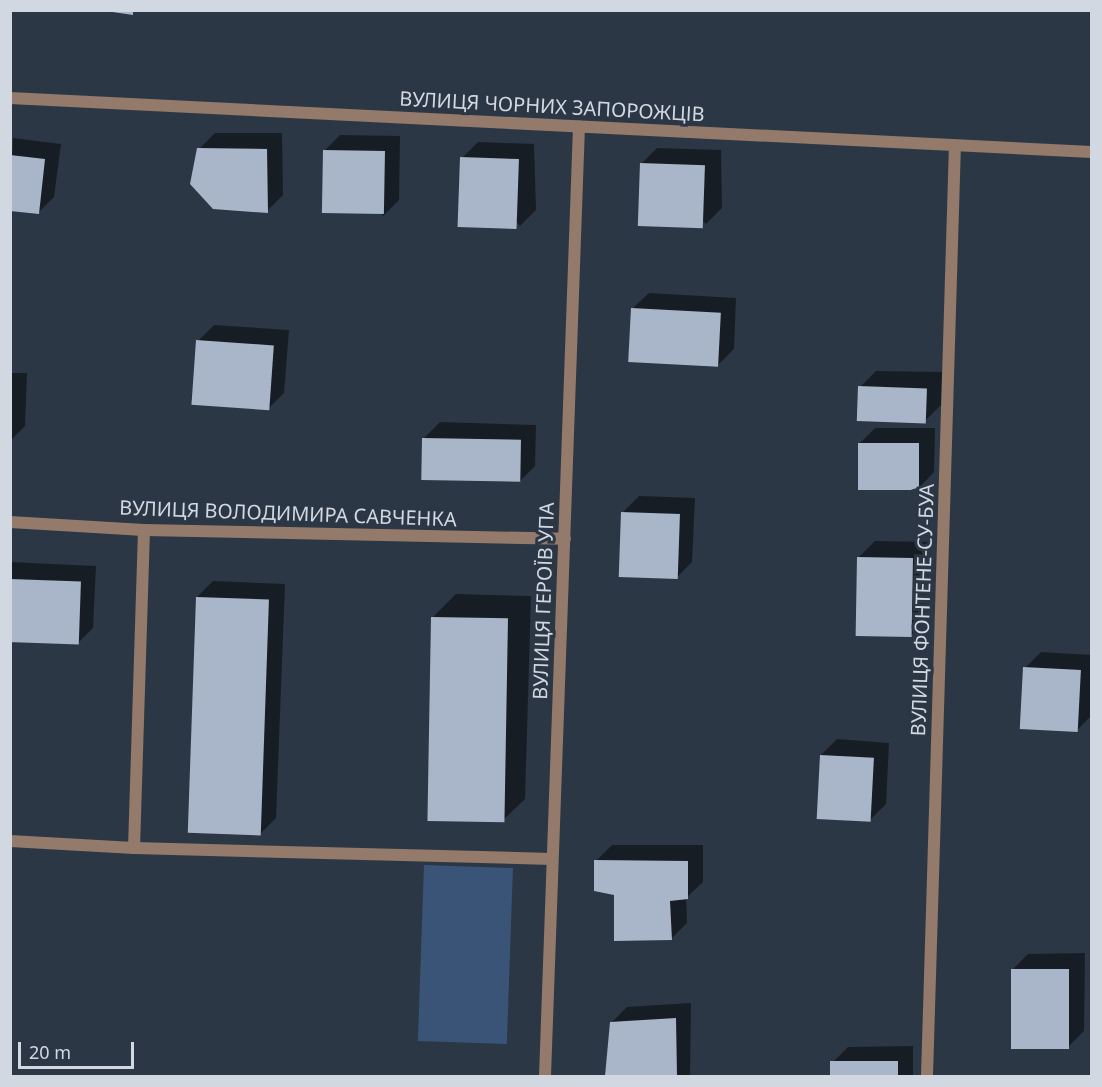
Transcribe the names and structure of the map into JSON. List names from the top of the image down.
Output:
{
  "streets": {
    "street": [
      "ВУЛИЦЯ ЧОРНИХ ЗАПОРОЖЦІВ",
      "ВУЛИЦЯ ВОЛОДИМИРА САВЧЕНКА",
      "ВУЛИЦЯ ГЕРОЇВ УПА",
      "ВУЛИЦЯ ФОНТЕНЕ-СУ-БУА"
    ]
  },
  "crossings": [
    ["ВУЛИЦЯ ЧОРНИХ ЗАПОРОЖЦІВ", "ВУЛИЦЯ ГЕРОЇВ УПА"],
    ["ВУЛИЦЯ ЧОРНИХ ЗАПОРОЖЦІВ", "ВУЛИЦЯ ФОНТЕНЕ-СУ-БУА"],
    ["ВУЛИЦЯ ВОЛОДИМИРА САВЧЕНКА", "ВУЛИЦЯ ГЕРОЇВ УПА"]
  ],
  "scale_bar": "20 m"
}
